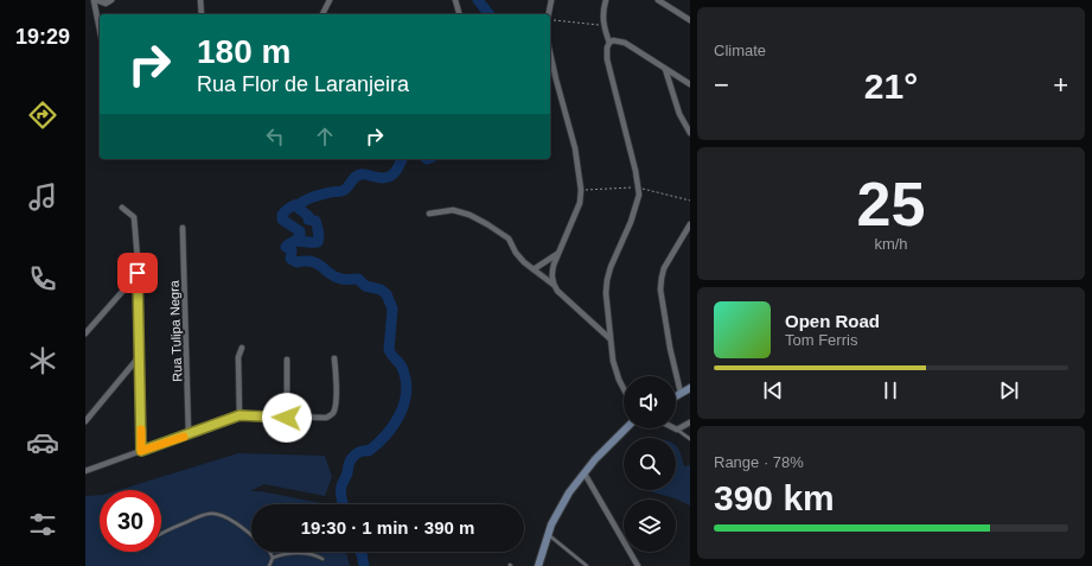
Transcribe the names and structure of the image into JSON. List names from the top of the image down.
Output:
{
  "streets": {
    "street": ["Rua Tulipa Negra"]
  },
  "page": {
    "tabs": "19:29",
    "tile": [
      "Climate",
      ["25", "km/h"],
      ["Range · 78%", "390 km"]
    ],
    "turn": ["180 m", "Rua Flor de Laranjeira"],
    "heat": ["−", "21°", "+"],
    "song": ["Open Road", "Tom Ferris"],
    "limit": "30",
    "trip": "19:30 · 1 min · 390 m"
  }
}
